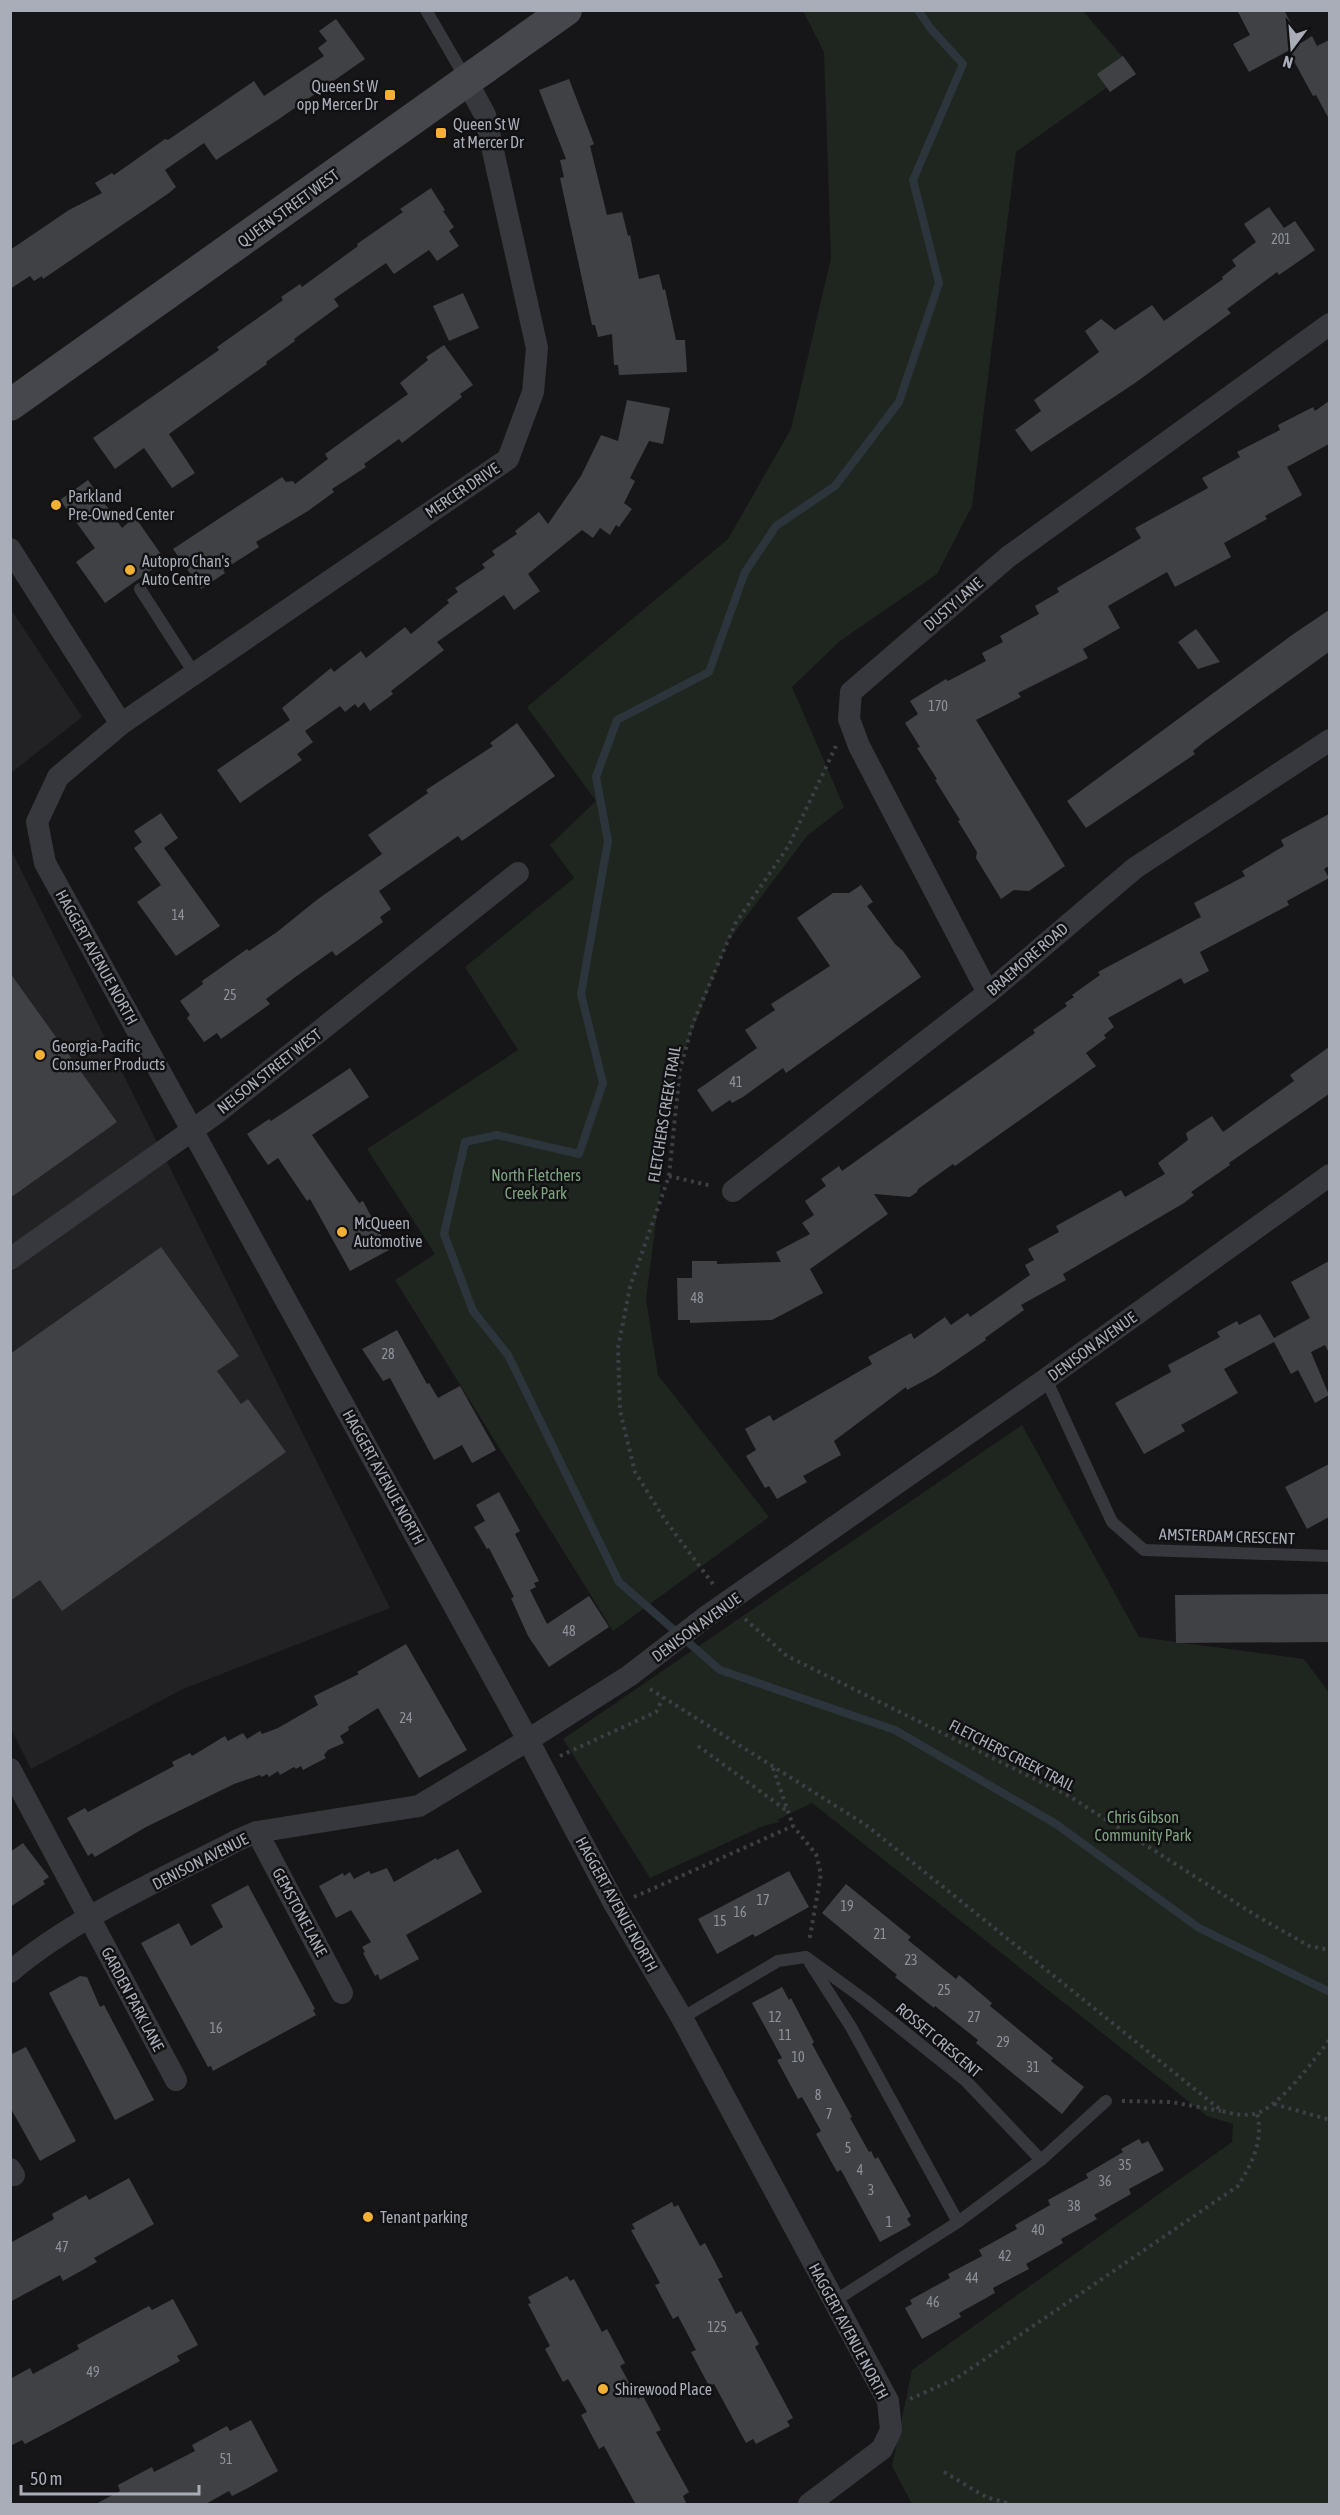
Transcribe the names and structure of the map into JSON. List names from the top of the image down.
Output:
{
  "streets": {
    "main road": ["QUEEN STREET WEST"],
    "street": [
      "MERCER DRIVE",
      "DUSTY LANE",
      "HAGGERT AVENUE NORTH",
      "BRAEMORE ROAD",
      "NELSON STREET WEST",
      "DENISON AVENUE",
      "GEMSTONE LANE",
      "GARDEN PARK LANE"
    ],
    "lane": ["AMSTERDAM CRESCENT", "ROSSET CRESCENT"],
    "path": ["FLETCHERS CREEK TRAIL"]
  },
  "crossings": [
    ["QUEEN STREET WEST", "MERCER DRIVE"],
    ["MERCER DRIVE", "HAGGERT AVENUE NORTH"],
    ["DUSTY LANE", "BRAEMORE ROAD"],
    ["DUSTY LANE", "FLETCHERS CREEK TRAIL"],
    ["HAGGERT AVENUE NORTH", "NELSON STREET WEST"],
    ["HAGGERT AVENUE NORTH", "DENISON AVENUE"],
    ["DENISON AVENUE", "AMSTERDAM CRESCENT"],
    ["DENISON AVENUE", "GEMSTONE LANE"],
    ["DENISON AVENUE", "GARDEN PARK LANE"]
  ],
  "parks": ["North Fletchers Creek Park", "Chris Gibson Community Park"],
  "places": {
    "transit": ["Queen St W opp Mercer Dr", "Queen St W at Mercer Dr"],
    "other": [
      "Parkland Pre-Owned Center",
      "Autopro Chan's Auto Centre",
      "Georgia-Pacific Consumer Products",
      "McQueen Automotive",
      "Tenant parking",
      "Shirewood Place"
    ]
  },
  "house_numbers": [
    "201",
    "170",
    "14",
    "25",
    "41",
    "48",
    "28",
    "48",
    "24",
    "17",
    "19",
    "16",
    "15",
    "21",
    "23",
    "25",
    "12",
    "27",
    "16",
    "11",
    "29",
    "10",
    "31",
    "8",
    "7",
    "5",
    "35",
    "4",
    "36",
    "3",
    "38",
    "1",
    "40",
    "47",
    "42",
    "44",
    "46",
    "125",
    "49",
    "51"
  ],
  "scale_bar": "50 m",
  "north": "bottom"
}
